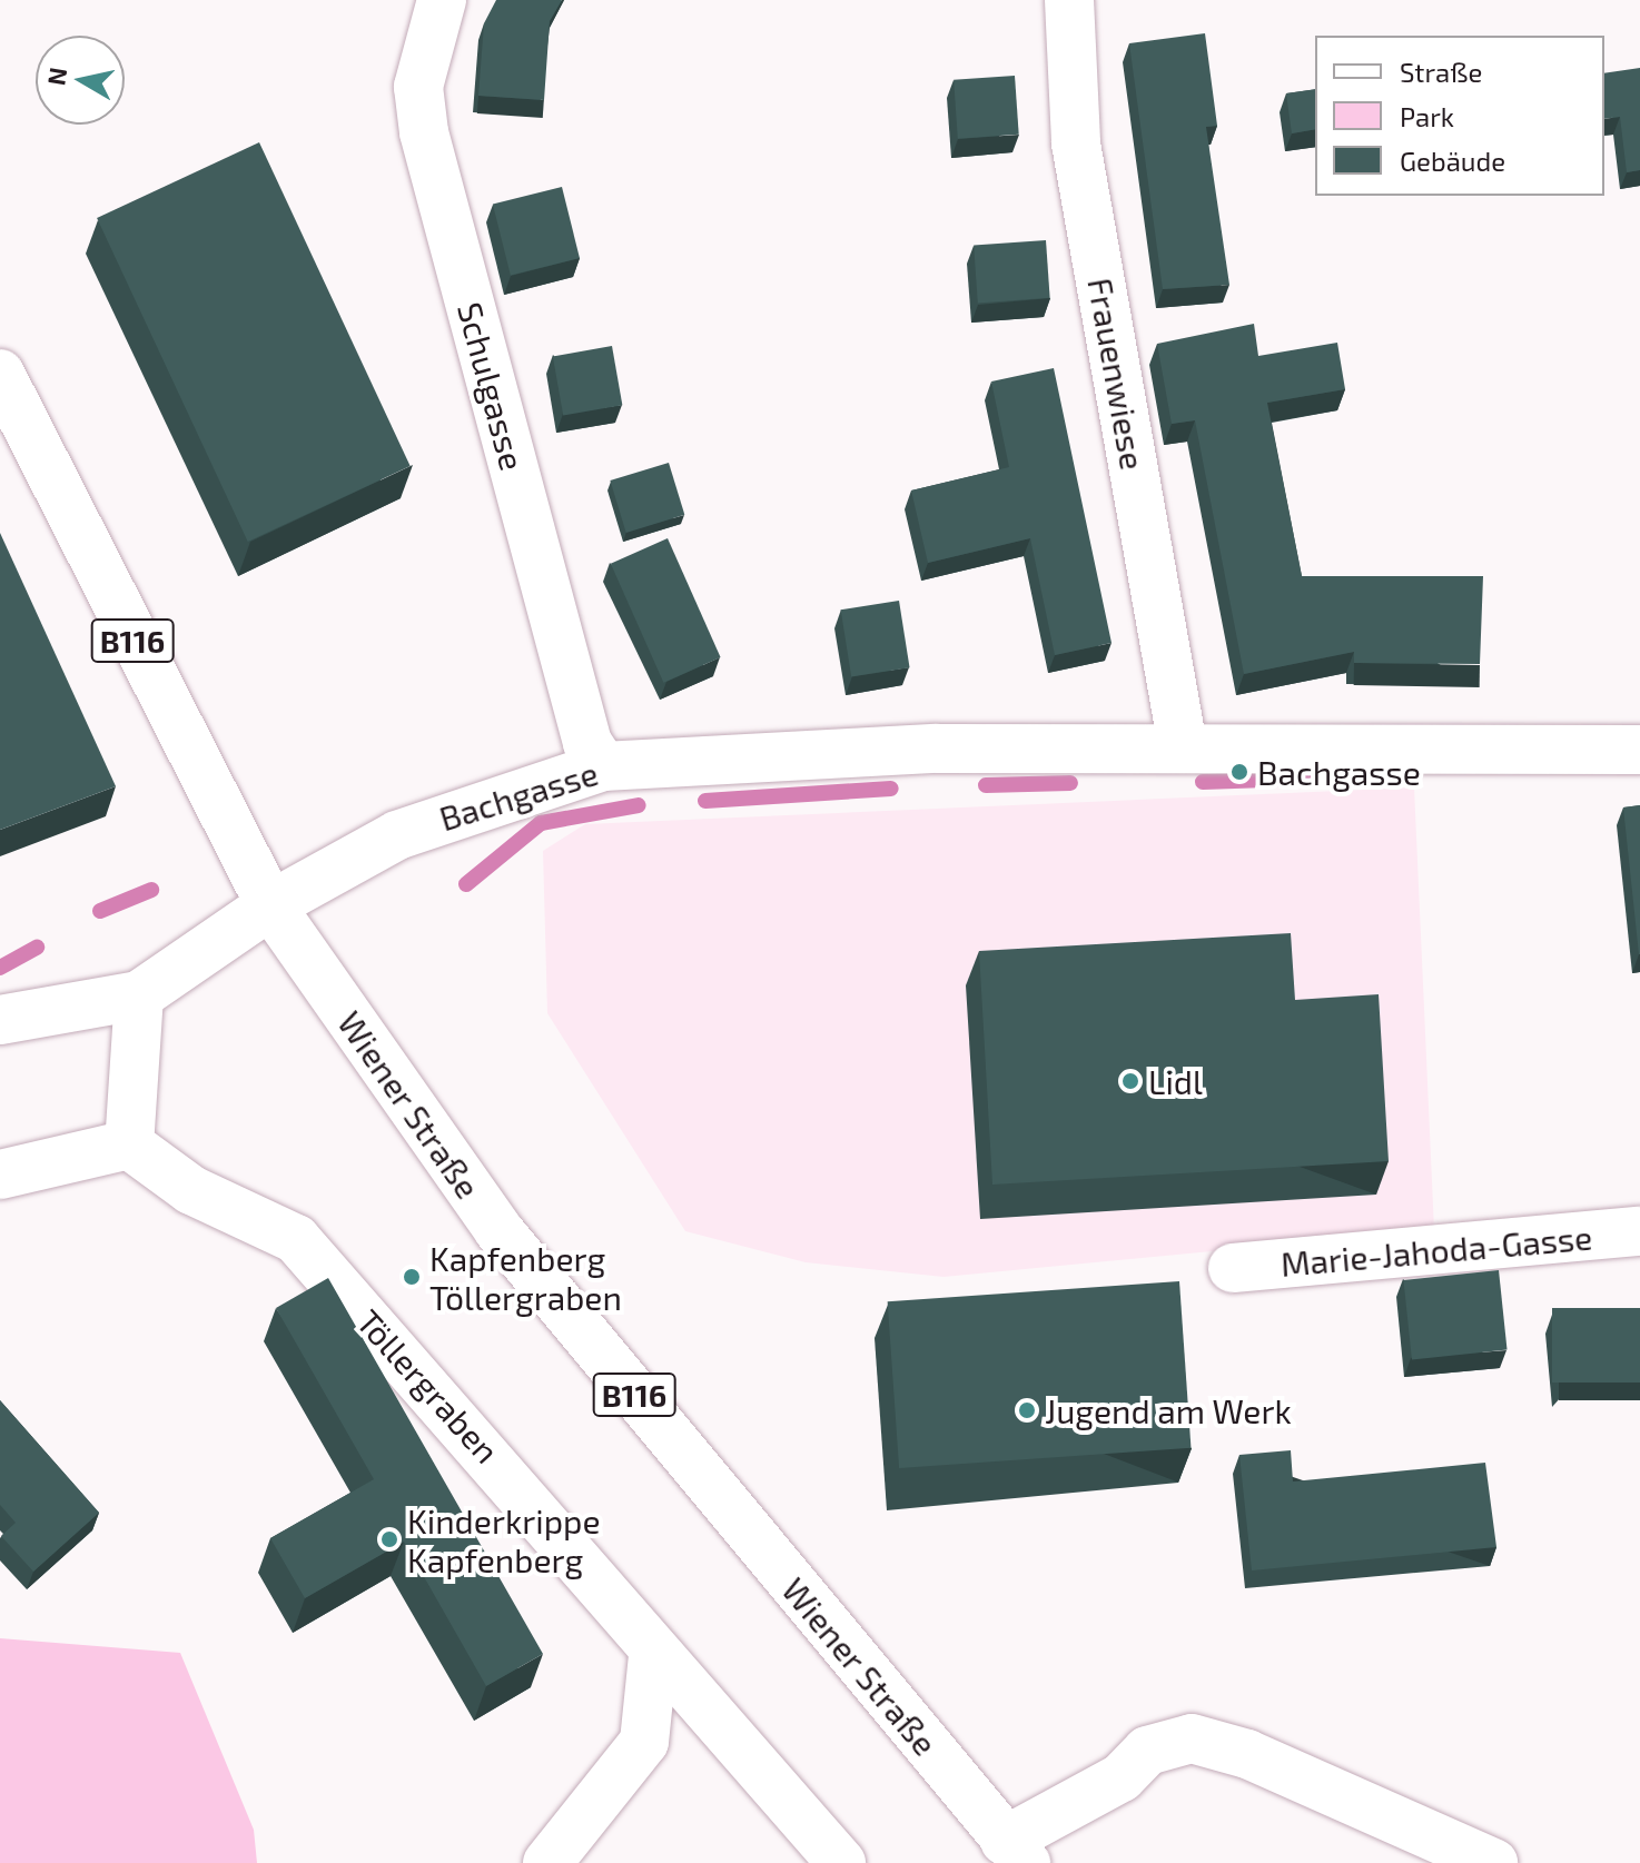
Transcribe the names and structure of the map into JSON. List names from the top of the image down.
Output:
{
  "streets": {
    "street": [
      "Frauenwiese",
      "Schulgasse",
      "B116",
      "Bachgasse",
      "Wiener Straße",
      "Marie-Jahoda-Gasse",
      "Töllergraben"
    ]
  },
  "crossings": [
    ["Frauenwiese", "Bachgasse"],
    ["Schulgasse", "Bachgasse"],
    ["Bachgasse", "Wiener Straße"]
  ],
  "places": [
    "Bachgasse",
    "Lidl",
    "Kapfenberg Töllergraben",
    "Jugend am Werk",
    "Kinderkrippe Kapfenberg"
  ],
  "legend": ["Straße", "Park", "Gebäude"],
  "north": "left"
}
